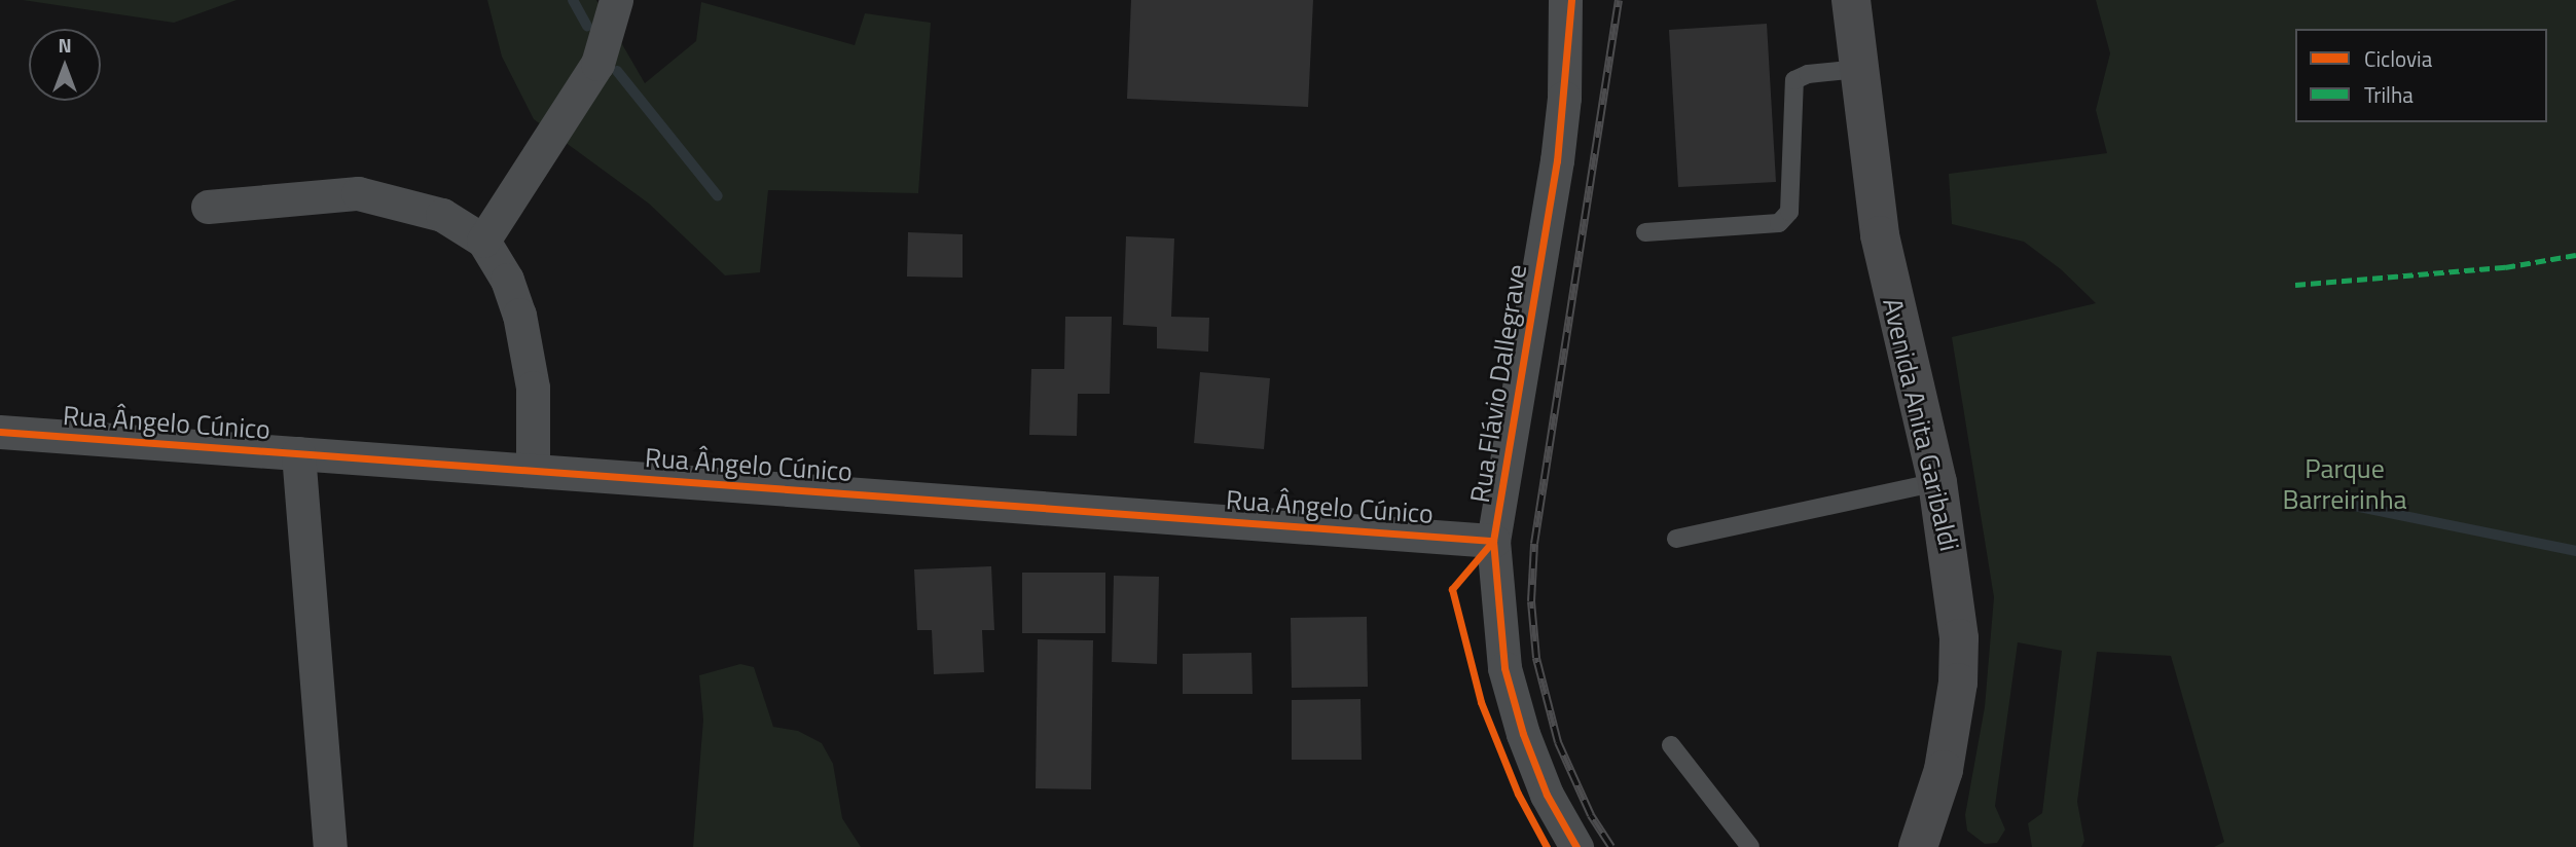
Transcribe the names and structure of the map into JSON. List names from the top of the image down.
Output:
{
  "streets": {
    "main road": ["Avenida Anita Garibaldi"],
    "street": ["Rua Flávio Dallegrave", "Rua Ângelo Cúnico"]
  },
  "crossings": [
    ["Rua Flávio Dallegrave", "Rua Ângelo Cúnico"]
  ],
  "parks": ["Parque Barreirinha"],
  "legend": ["Ciclovia", "Trilha"],
  "north": "top"
}
